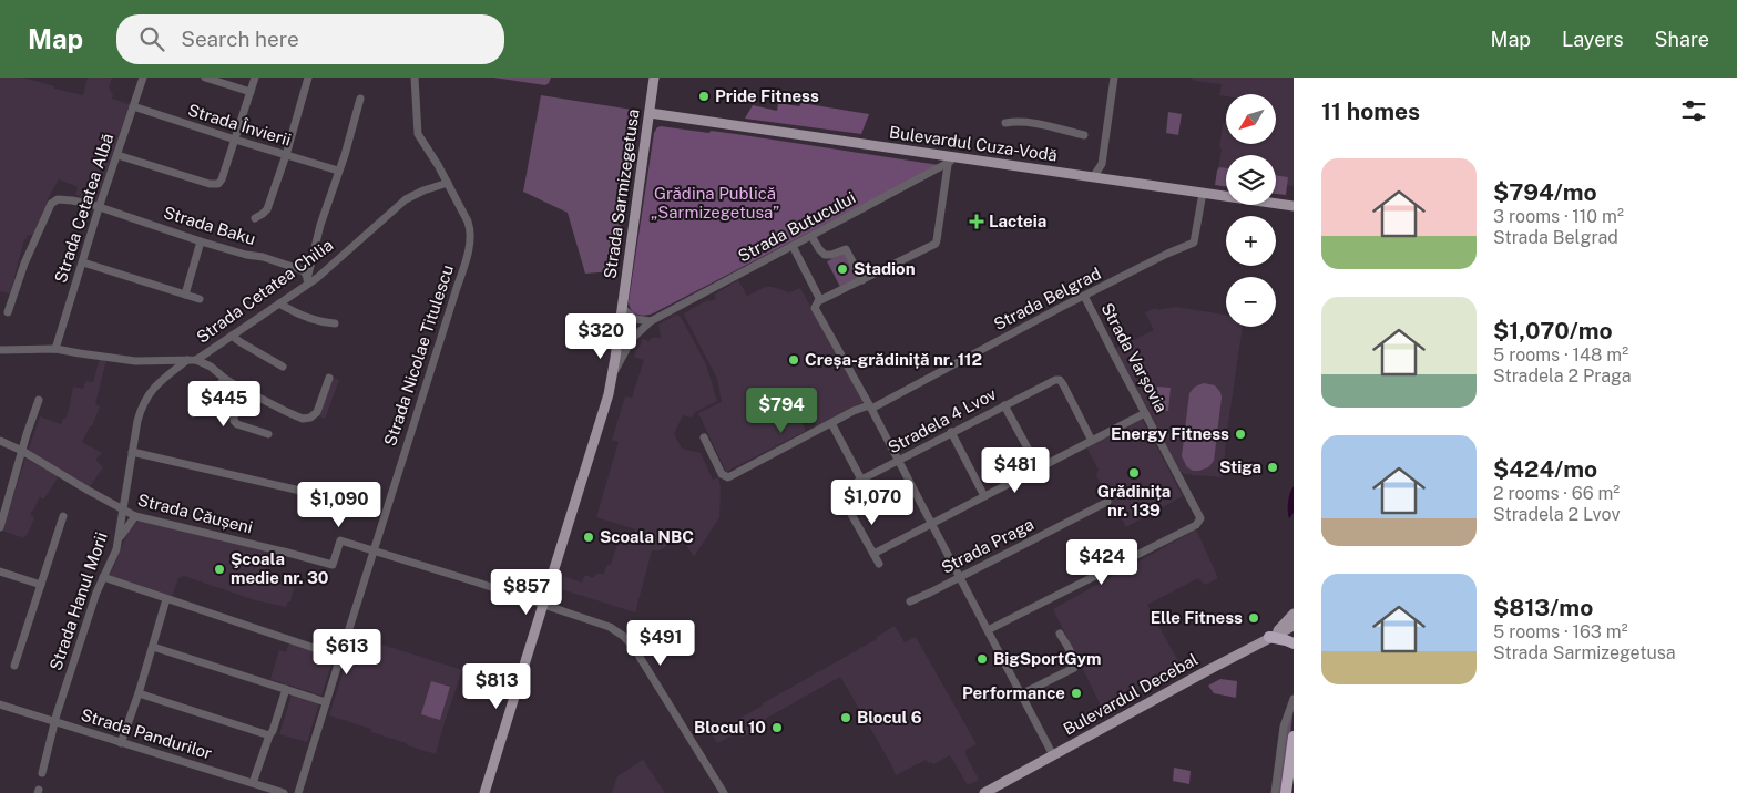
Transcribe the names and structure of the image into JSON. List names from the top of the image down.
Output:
{
  "streets": {
    "main road": ["Bulevardul Cuza-Vodă", "Strada Sarmizegetusa", "Bulevardul Decebal"],
    "street": [
      "Strada Învierii",
      "Strada Cetatea Albă",
      "Strada Baku",
      "Strada Butucului",
      "Strada Cetatea Chilia",
      "Strada Belgrad",
      "Strada Nicolae Titulescu",
      "Strada Varșovia",
      "Stradela 4 Lvov",
      "Strada Căușeni",
      "Strada Praga",
      "Strada Hanul Morii",
      "Strada Pandurilor"
    ]
  },
  "crossings": [
    ["Strada Învierii", "Strada Cetatea Albă"],
    ["Bulevardul Cuza-Vodă", "Strada Sarmizegetusa"],
    ["Bulevardul Cuza-Vodă", "Strada Butucului"],
    ["Bulevardul Cuza-Vodă", "Strada Belgrad"],
    ["Strada Sarmizegetusa", "Strada Butucului"],
    ["Strada Cetatea Albă", "Strada Baku"],
    ["Strada Cetatea Albă", "Strada Cetatea Chilia"],
    ["Strada Baku", "Strada Cetatea Chilia"],
    ["Strada Cetatea Chilia", "Strada Nicolae Titulescu"],
    ["Strada Cetatea Chilia", "Strada Hanul Morii"],
    ["Strada Belgrad", "Strada Varșovia"],
    ["Strada Nicolae Titulescu", "Strada Căușeni"],
    ["Strada Căușeni", "Strada Hanul Morii"],
    ["Strada Hanul Morii", "Strada Pandurilor"]
  ],
  "parks": ["Grădina Publică „Sarmizegetusa”"],
  "places": {
    "other": [
      "Pride Fitness",
      "Stadion",
      "Creșa-grădiniță nr. 112",
      "Energy Fitness",
      "Stiga",
      "Grădinița nr. 139",
      "Scoala NBC",
      "Şcoala medie nr. 30",
      "Elle Fitness",
      "BigSportGym",
      "Performance",
      "Blocul 6",
      "Blocul 10"
    ],
    "health": ["Lacteia"]
  },
  "north": "bottom left",
  "page": {
    "header": "Map",
    "search": "Search here",
    "nav": ["Map", "Layers", "Share"],
    "heading": "11 homes",
    "map_buttons": ["+", "−"],
    "list": [
      {
        "name": "$794/mo",
        "note": "3 rooms · 110 m² · Strada Belgrad"
      },
      {
        "name": "$1,070/mo",
        "note": "5 rooms · 148 m² · Stradela 2 Praga"
      },
      {
        "name": "$424/mo",
        "note": "2 rooms · 66 m² · Stradela 2 Lvov"
      },
      {
        "name": "$813/mo",
        "note": "5 rooms · 163 m² · Strada Sarmizegetusa"
      }
    ],
    "price": [
      "$320",
      "$445",
      "$794",
      "$481",
      "$1,070",
      "$1,090",
      "$424",
      "$857",
      "$491",
      "$613",
      "$813"
    ]
  }
}
